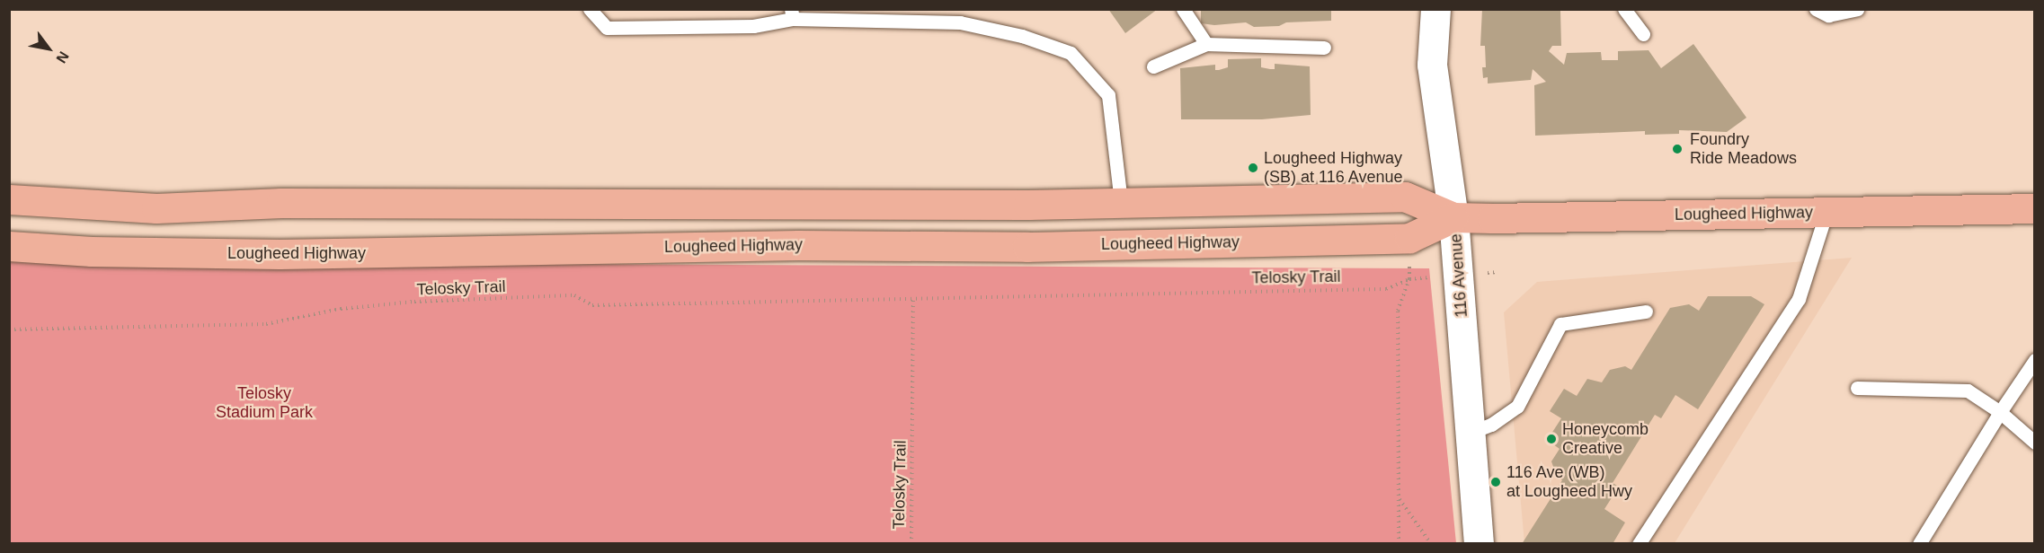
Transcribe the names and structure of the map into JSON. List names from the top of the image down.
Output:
{
  "streets": {
    "main road": ["Lougheed Highway"],
    "street": ["116 Avenue"],
    "path": ["Telosky Trail"]
  },
  "crossings": [
    ["Lougheed Highway", "116 Avenue"]
  ],
  "parks": ["Telosky Stadium Park"],
  "places": [
    "Foundry Ride Meadows",
    "Lougheed Highway (SB) at 116 Avenue",
    "Honeycomb Creative",
    "116 Ave (WB) at Lougheed Hwy"
  ],
  "north": "bottom right"
}
